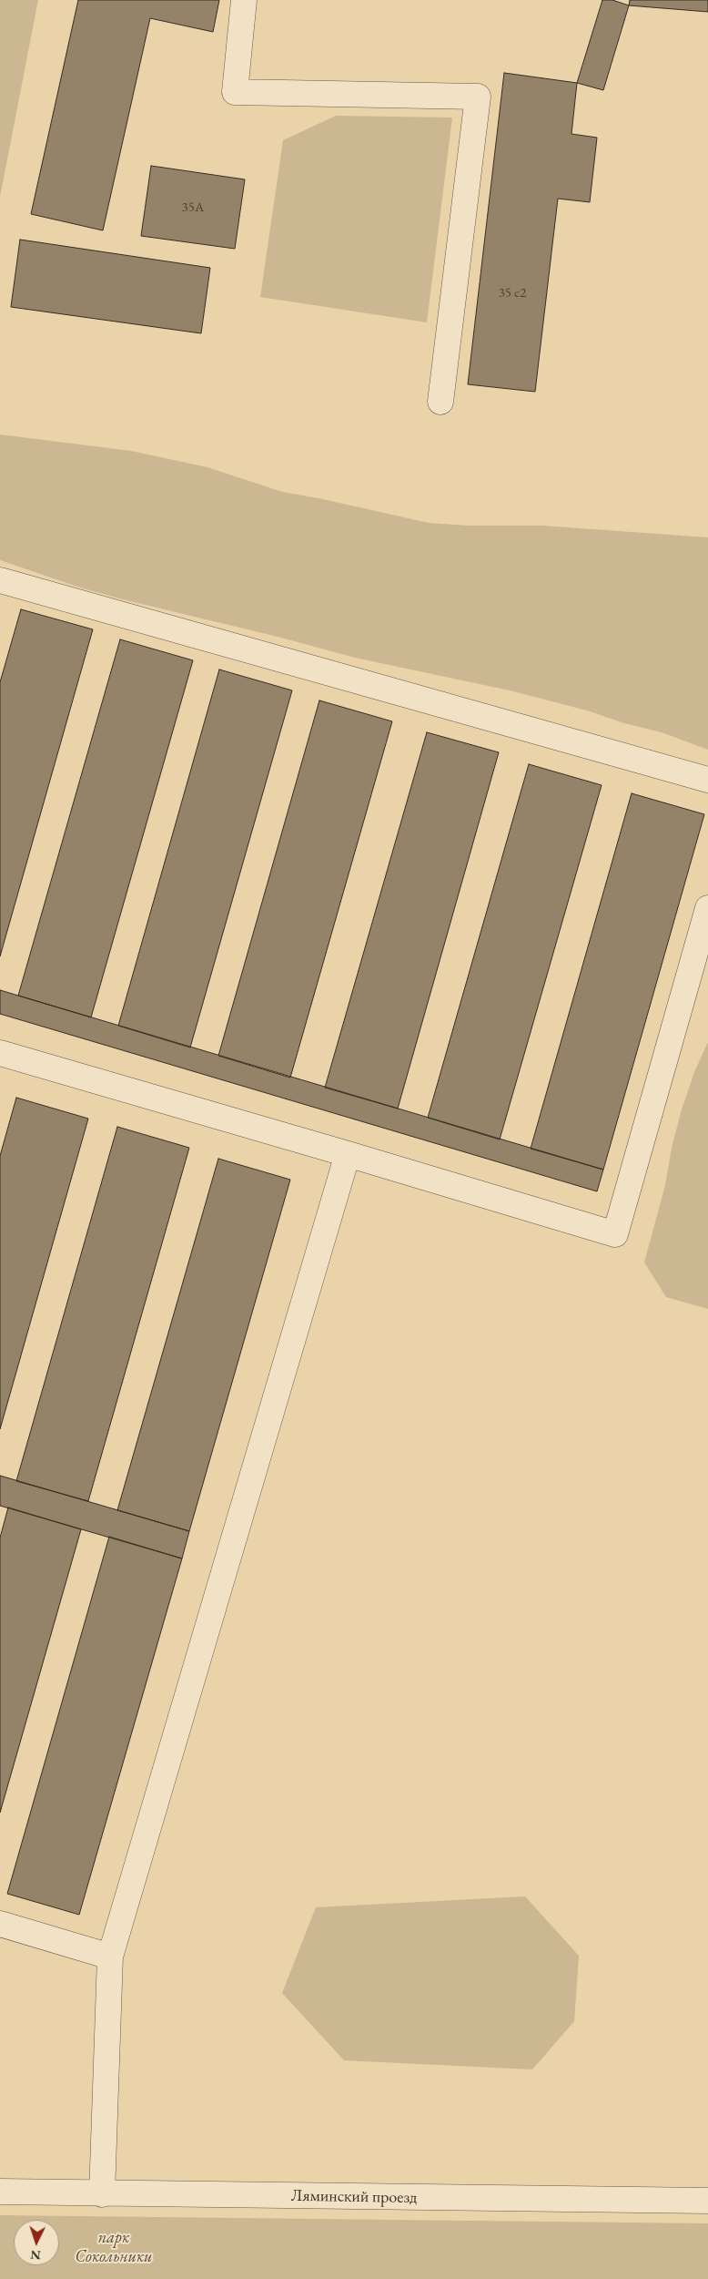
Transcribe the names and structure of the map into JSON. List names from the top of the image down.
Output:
{
  "streets": {
    "street": ["Ляминский проезд"]
  },
  "parks": ["парк Сокольники"],
  "house_numbers": ["35А", "35 с2"],
  "north": "bottom"
}
